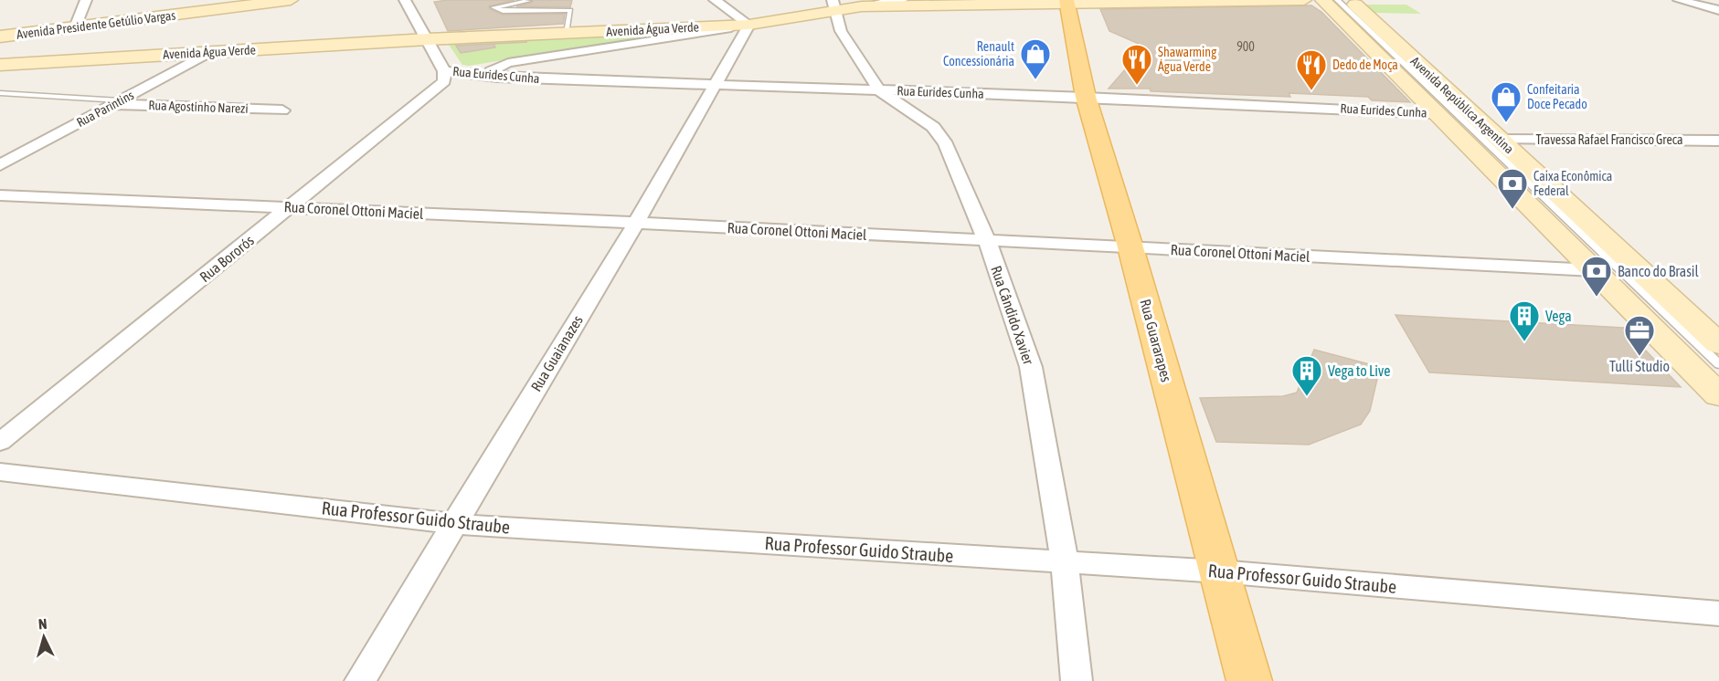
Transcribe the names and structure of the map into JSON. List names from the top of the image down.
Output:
{
  "streets": {
    "main road": [
      "Avenida Presidente Getúlio Vargas",
      "Avenida Água Verde",
      "Avenida República Argentina",
      "Rua Guararapes"
    ],
    "street": [
      "Rua Eurides Cunha",
      "Rua Agostinho Narezi",
      "Rua Parintins",
      "Travessa Rafael Francisco Greca",
      "Rua Coronel Ottoni Maciel",
      "Rua Bororós",
      "Rua Cândido Xavier",
      "Rua Guaianazes",
      "Rua Professor Guido Straube"
    ]
  },
  "crossings": [
    ["Avenida Água Verde", "Rua Parintins"],
    ["Avenida Água Verde", "Rua Cândido Xavier"],
    ["Avenida Água Verde", "Rua Guararapes"],
    ["Avenida Água Verde", "Rua Guaianazes"],
    ["Rua Eurides Cunha", "Avenida República Argentina"],
    ["Rua Eurides Cunha", "Rua Bororós"],
    ["Rua Eurides Cunha", "Rua Cândido Xavier"],
    ["Rua Eurides Cunha", "Rua Guararapes"],
    ["Rua Eurides Cunha", "Rua Guaianazes"],
    ["Avenida República Argentina", "Travessa Rafael Francisco Greca"],
    ["Avenida República Argentina", "Rua Coronel Ottoni Maciel"],
    ["Rua Agostinho Narezi", "Rua Parintins"],
    ["Rua Coronel Ottoni Maciel", "Rua Bororós"],
    ["Rua Coronel Ottoni Maciel", "Rua Cândido Xavier"],
    ["Rua Coronel Ottoni Maciel", "Rua Guararapes"],
    ["Rua Coronel Ottoni Maciel", "Rua Guaianazes"],
    ["Rua Cândido Xavier", "Rua Professor Guido Straube"],
    ["Rua Guararapes", "Rua Professor Guido Straube"],
    ["Rua Guaianazes", "Rua Professor Guido Straube"]
  ],
  "places": {
    "shop": ["Renault Concessionária", "Confeitaria Doce Pecado"],
    "restaurant": ["Shawarming Água Verde", "Dedo de Moça"],
    "bank": ["Caixa Econômica Federal", "Banco do Brasil"],
    "building": ["Vega", "Vega to Live"],
    "office": ["Tulli Studio"]
  },
  "house_numbers": ["900"],
  "north": "top"
}
